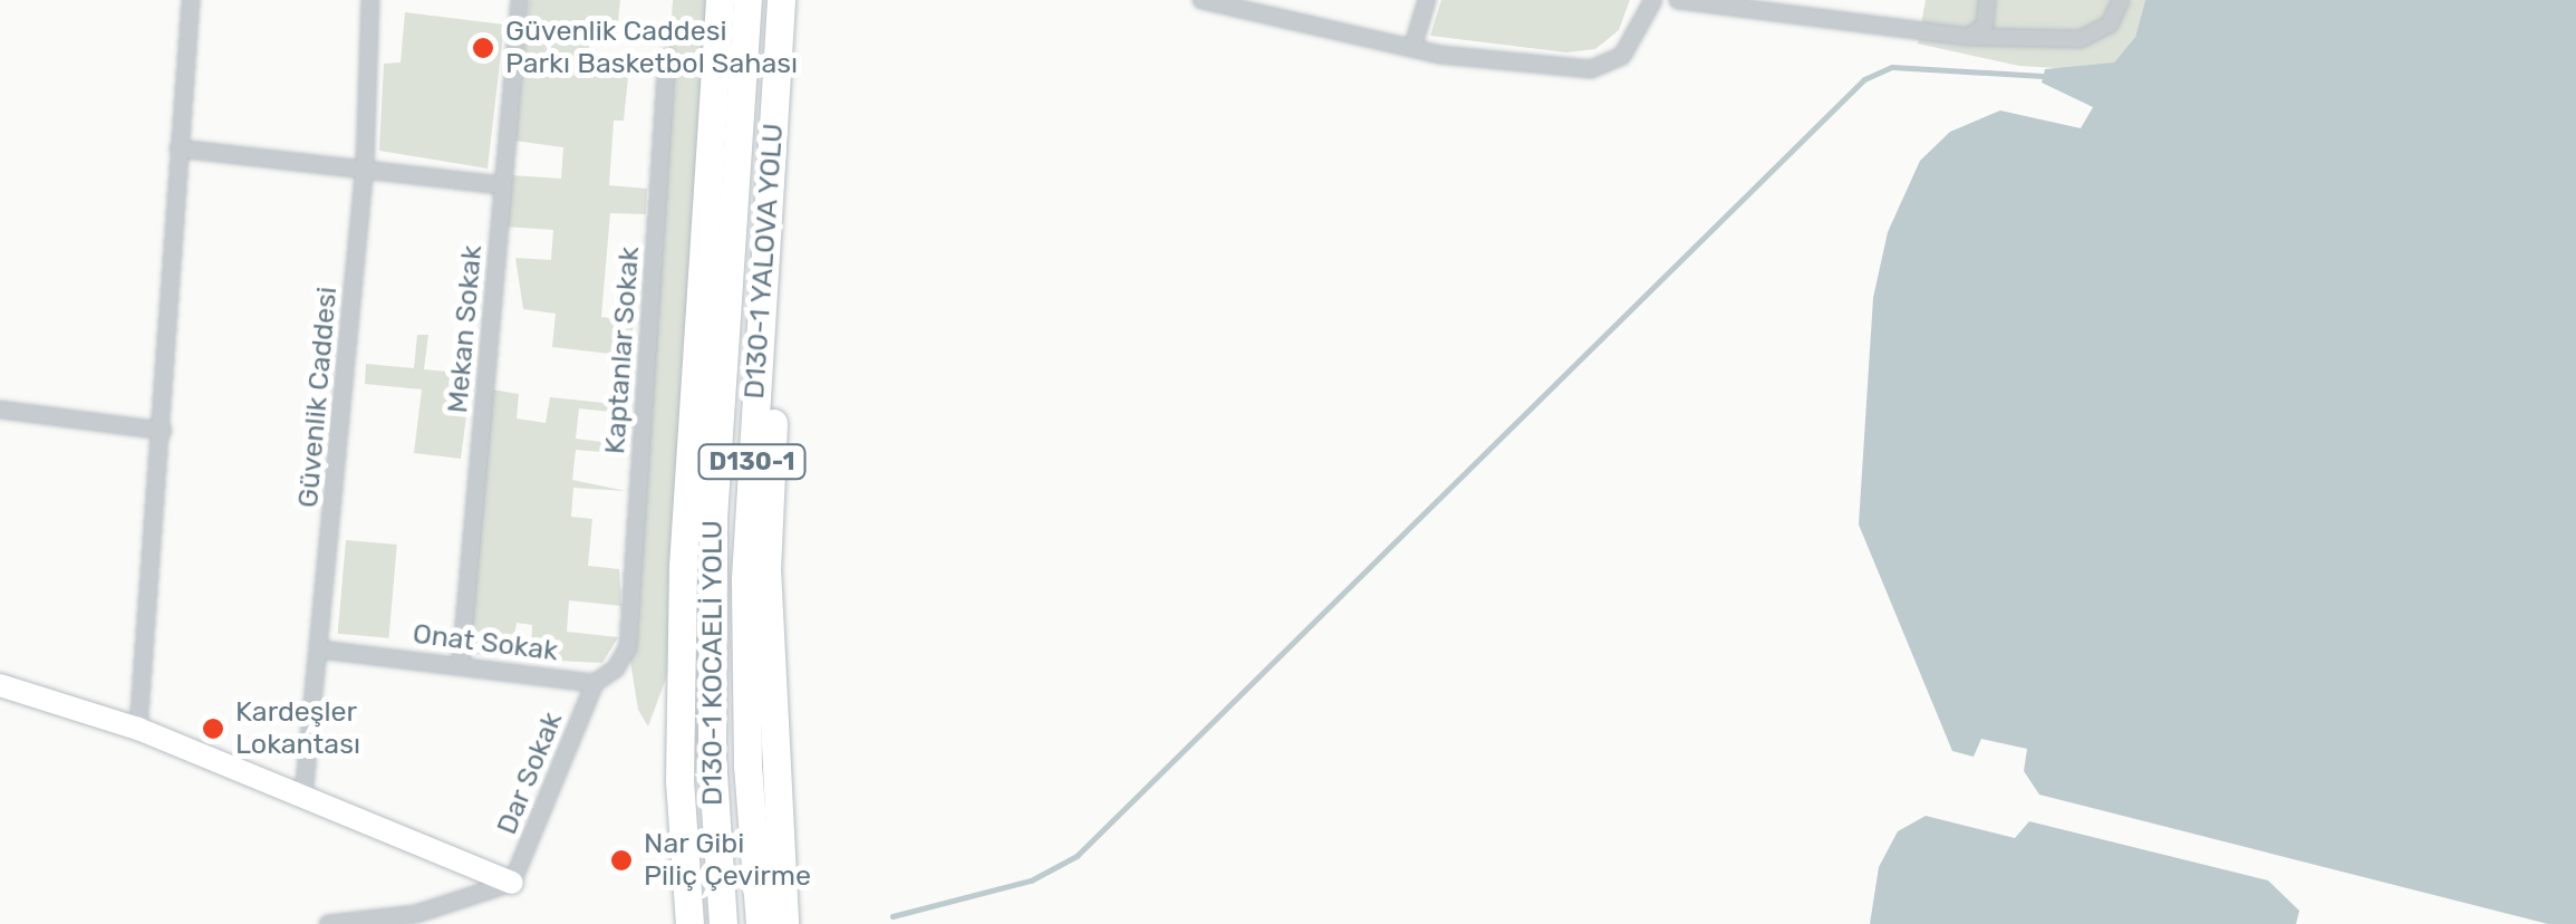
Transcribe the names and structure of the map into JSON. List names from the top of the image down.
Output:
{
  "streets": {
    "highway": ["D130-1 YALOVA YOLU", "D130-1", "D130-1 KOCAELİ YOLU"],
    "street": [
      "Mekan Sokak",
      "Kaptanlar Sokak",
      "Güvenlik Caddesi",
      "Onat Sokak",
      "Dar Sokak"
    ]
  },
  "crossings": [
    ["Mekan Sokak", "Onat Sokak"],
    ["Kaptanlar Sokak", "Onat Sokak"],
    ["Güvenlik Caddesi", "Onat Sokak"],
    ["Onat Sokak", "Dar Sokak"]
  ],
  "places": ["Güvenlik Caddesi Parkı Basketbol Sahası", "Kardeşler Lokantası", "Nar Gibi Piliç Çevirme"]
}
